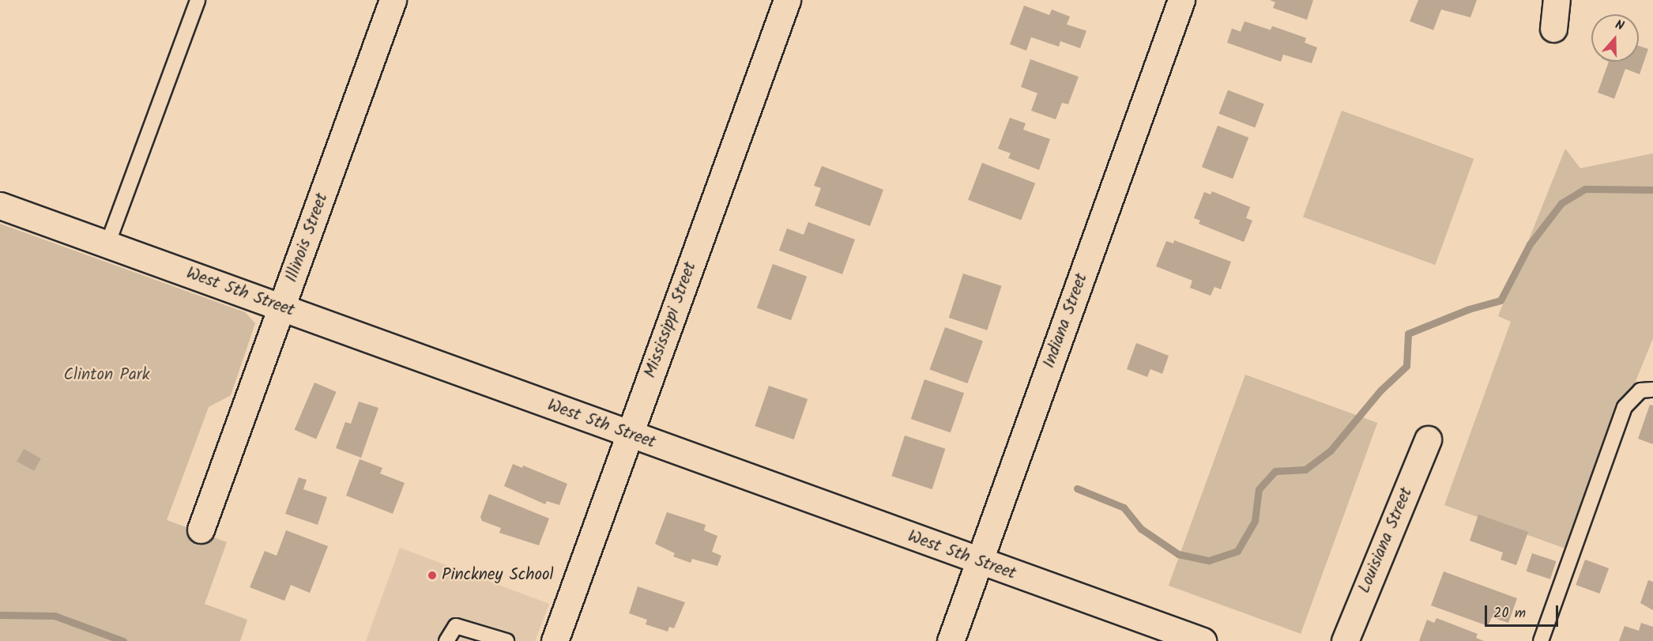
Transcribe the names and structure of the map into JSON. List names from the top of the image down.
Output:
{
  "streets": {
    "street": [
      "Illinois Street",
      "West 5th Street",
      "Mississippi Street",
      "Indiana Street",
      "Louisiana Street"
    ]
  },
  "crossings": [
    ["Illinois Street", "West 5th Street"],
    ["West 5th Street", "Mississippi Street"],
    ["West 5th Street", "Indiana Street"]
  ],
  "parks": ["Clinton Park"],
  "places": ["Pinckney School"],
  "scale_bar": "20 m",
  "north": "top"
}
